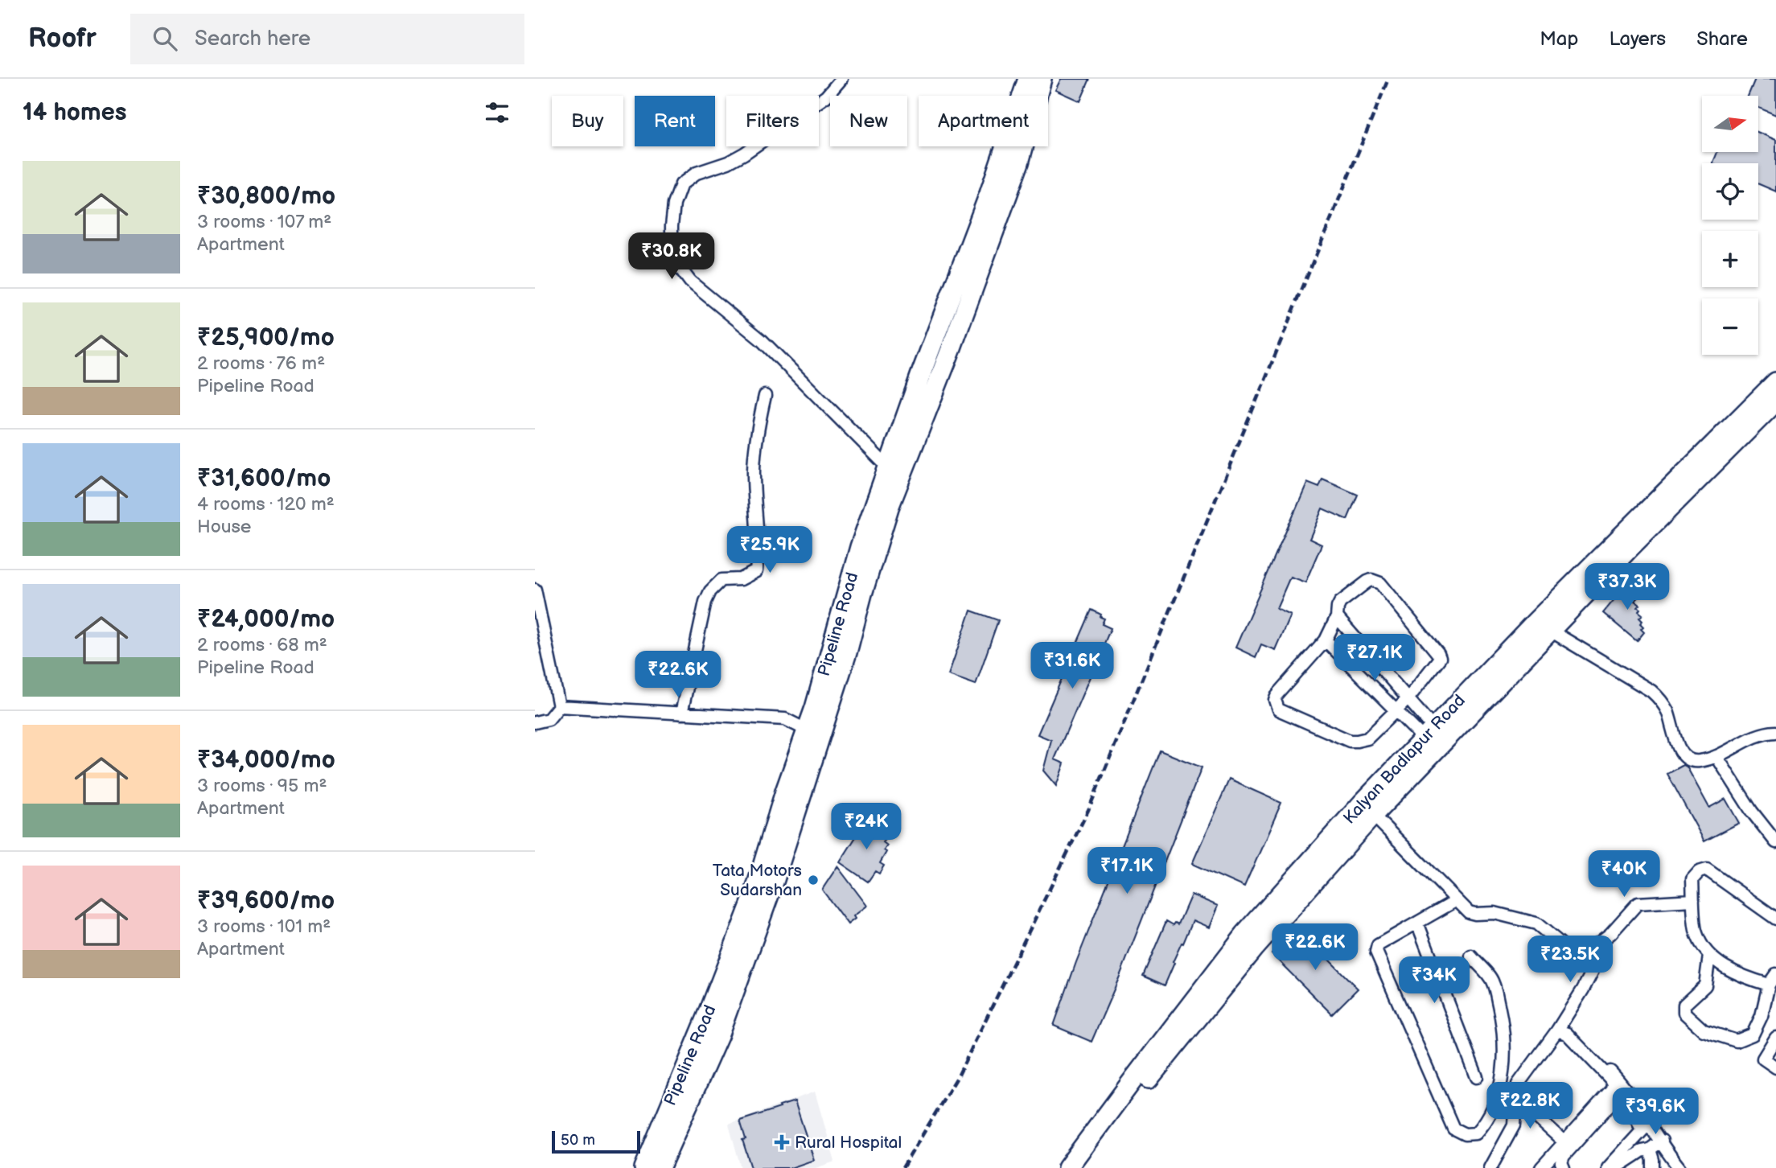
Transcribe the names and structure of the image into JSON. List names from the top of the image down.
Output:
{
  "streets": {
    "main road": ["Pipeline Road", "Kalyan Badlapur Road"]
  },
  "places": {
    "other": ["Tata Motors Sudarshan"],
    "health": ["Rural Hospital"]
  },
  "scale_bar": "50 m",
  "north": "right",
  "page": {
    "header": "Roofr",
    "search": "Search here",
    "nav": ["Map", "Layers", "Share"],
    "heading": "14 homes",
    "map_buttons": ["+", "−"],
    "chip": [
      "Buy",
      "Rent",
      "Filters",
      "New",
      "Apartment"
    ],
    "list": [
      {
        "name": "₹30,800/mo",
        "note": "3 rooms · 107 m² · Apartment"
      },
      {
        "name": "₹25,900/mo",
        "note": "2 rooms · 76 m² · Pipeline Road"
      },
      {
        "name": "₹31,600/mo",
        "note": "4 rooms · 120 m² · House"
      },
      {
        "name": "₹24,000/mo",
        "note": "2 rooms · 68 m² · Pipeline Road"
      },
      {
        "name": "₹34,000/mo",
        "note": "3 rooms · 95 m² · Apartment"
      },
      {
        "name": "₹39,600/mo",
        "note": "3 rooms · 101 m² · Apartment"
      }
    ],
    "price": [
      "₹30.8K",
      "₹25.9K",
      "₹37.3K",
      "₹27.1K",
      "₹31.6K",
      "₹22.6K",
      "₹24K",
      "₹17.1K",
      "₹40K",
      "₹22.6K",
      "₹23.5K",
      "₹34K",
      "₹22.8K",
      "₹39.6K"
    ],
    "scale": "50 m"
  }
}
